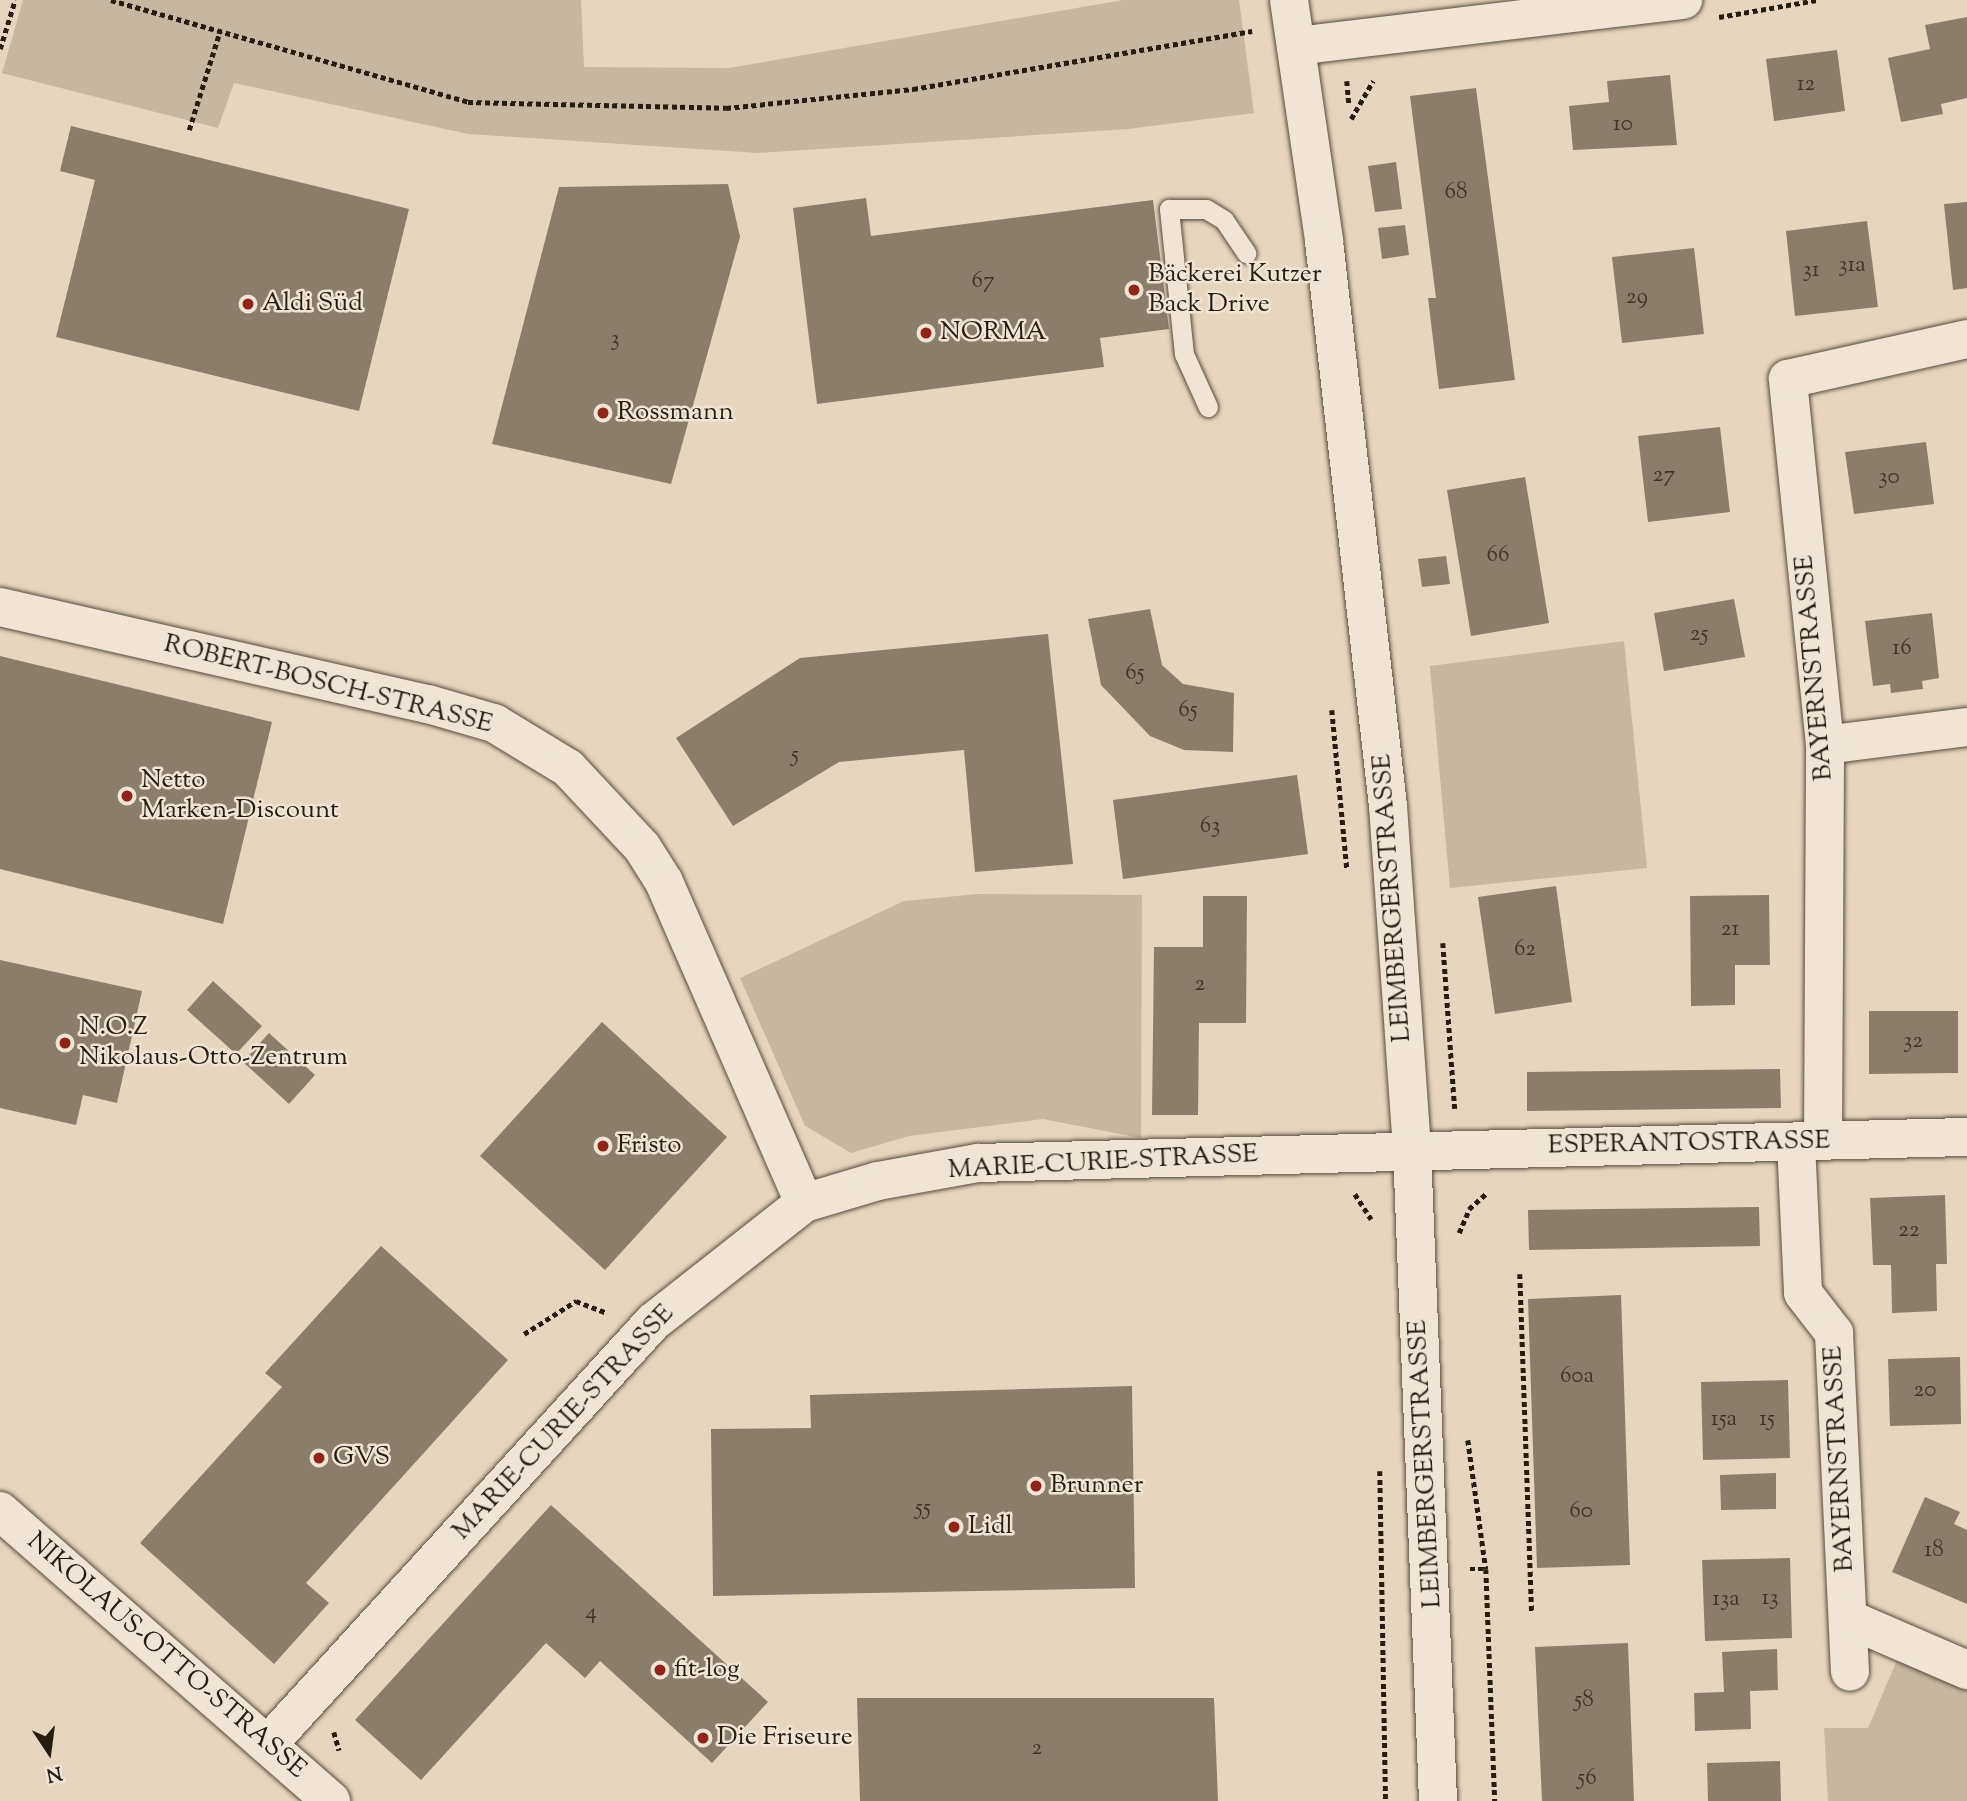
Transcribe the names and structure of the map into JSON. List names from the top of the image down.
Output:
{
  "streets": {
    "street": [
      "BAYERNSTRASSE",
      "ROBERT-BOSCH-STRASSE",
      "LEIMBERGERSTRASSE",
      "ESPERANTOSTRASSE",
      "MARIE-CURIE-STRASSE",
      "NIKOLAUS-OTTO-STRASSE"
    ]
  },
  "crossings": [
    ["BAYERNSTRASSE", "ESPERANTOSTRASSE"],
    ["ROBERT-BOSCH-STRASSE", "MARIE-CURIE-STRASSE"],
    ["LEIMBERGERSTRASSE", "ESPERANTOSTRASSE"],
    ["LEIMBERGERSTRASSE", "MARIE-CURIE-STRASSE"],
    ["ESPERANTOSTRASSE", "MARIE-CURIE-STRASSE"],
    ["MARIE-CURIE-STRASSE", "NIKOLAUS-OTTO-STRASSE"]
  ],
  "places": [
    "Bäckerei Kutzer Back Drive",
    "Aldi Süd",
    "NORMA",
    "Rossmann",
    "Netto Marken-Discount",
    "N.O.Z Nikolaus-Otto-Zentrum",
    "Fristo",
    "GVS",
    "Brunner",
    "Lidl",
    "fit-log",
    "Die Friseure"
  ],
  "house_numbers": [
    "12",
    "10",
    "68",
    "31a",
    "31",
    "67",
    "29",
    "3",
    "27",
    "30",
    "66",
    "25",
    "16",
    "65",
    "65",
    "5",
    "63",
    "21",
    "62",
    "2",
    "32",
    "22",
    "60a",
    "20",
    "15a",
    "15",
    "55",
    "60",
    "18",
    "13",
    "13a",
    "4",
    "58",
    "2",
    "56"
  ],
  "north": "bottom"
}
